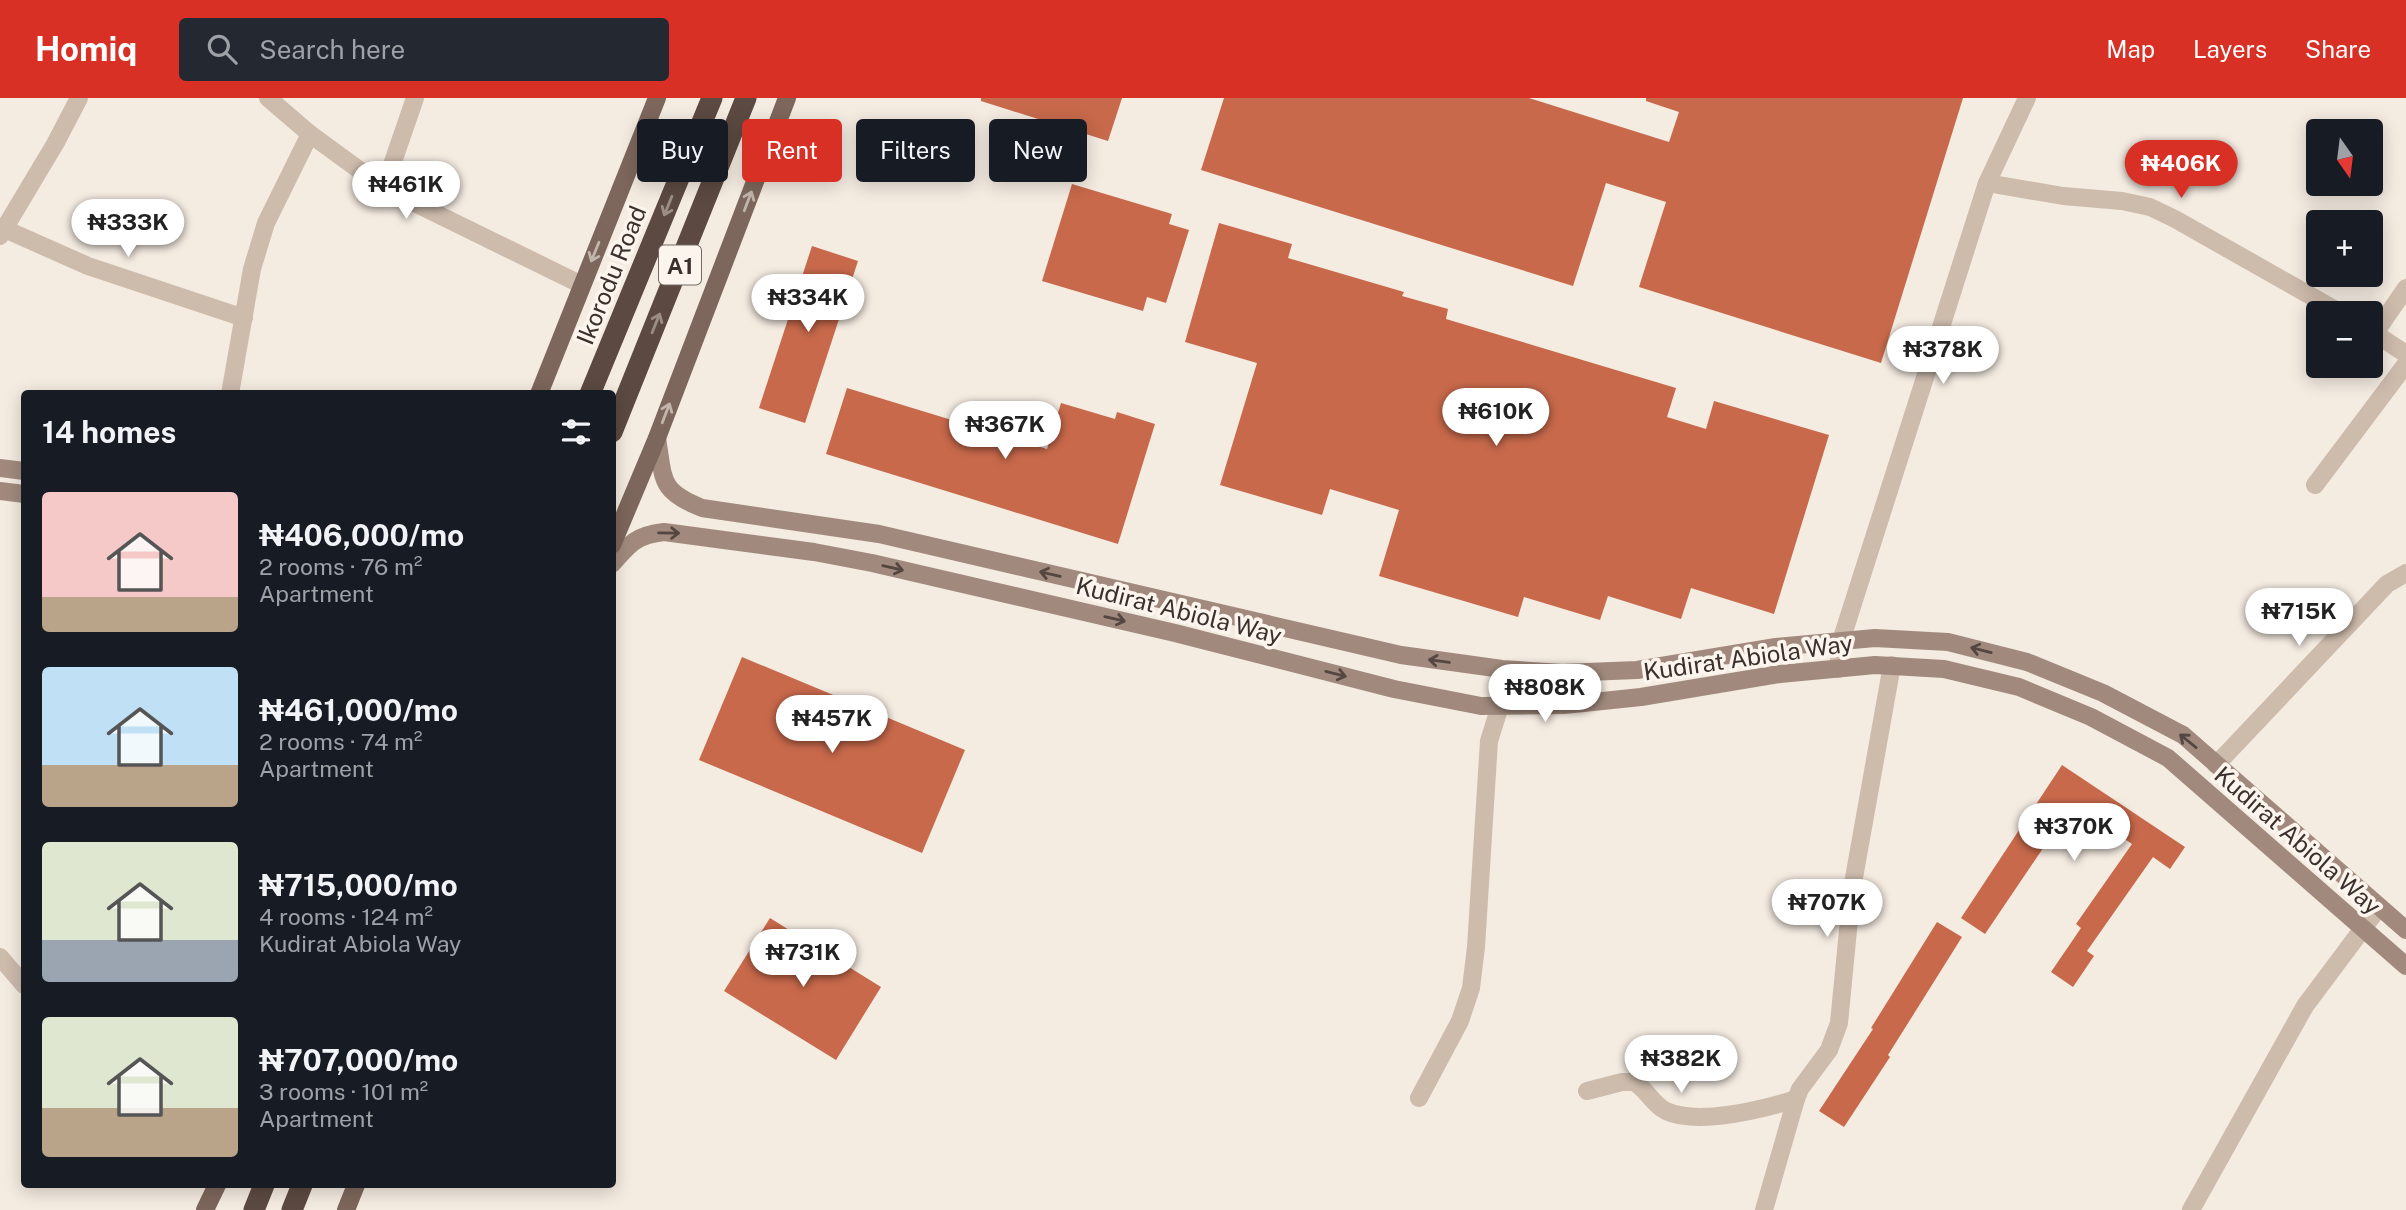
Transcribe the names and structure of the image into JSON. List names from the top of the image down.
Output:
{
  "streets": {
    "highway": ["A1", "Ikorodu Road"],
    "main road": ["Kudirat Abiola Way"]
  },
  "north": "bottom",
  "page": {
    "header": "Homiq",
    "search": "Search here",
    "nav": ["Map", "Layers", "Share"],
    "map_buttons": ["+", "−"],
    "chip": [
      "Buy",
      "Rent",
      "Filters",
      "New"
    ],
    "price": [
      "₦406K",
      "₦461K",
      "₦333K",
      "₦334K",
      "₦378K",
      "₦610K",
      "₦367K",
      "₦715K",
      "₦808K",
      "₦457K",
      "₦370K",
      "₦707K",
      "₦731K",
      "₦382K"
    ],
    "heading": "14 homes",
    "list": [
      {
        "name": "₦406,000/mo",
        "note": "2 rooms · 76 m² · Apartment"
      },
      {
        "name": "₦461,000/mo",
        "note": "2 rooms · 74 m² · Apartment"
      },
      {
        "name": "₦715,000/mo",
        "note": "4 rooms · 124 m² · Kudirat Abiola Way"
      },
      {
        "name": "₦707,000/mo",
        "note": "3 rooms · 101 m² · Apartment"
      }
    ]
  }
}
